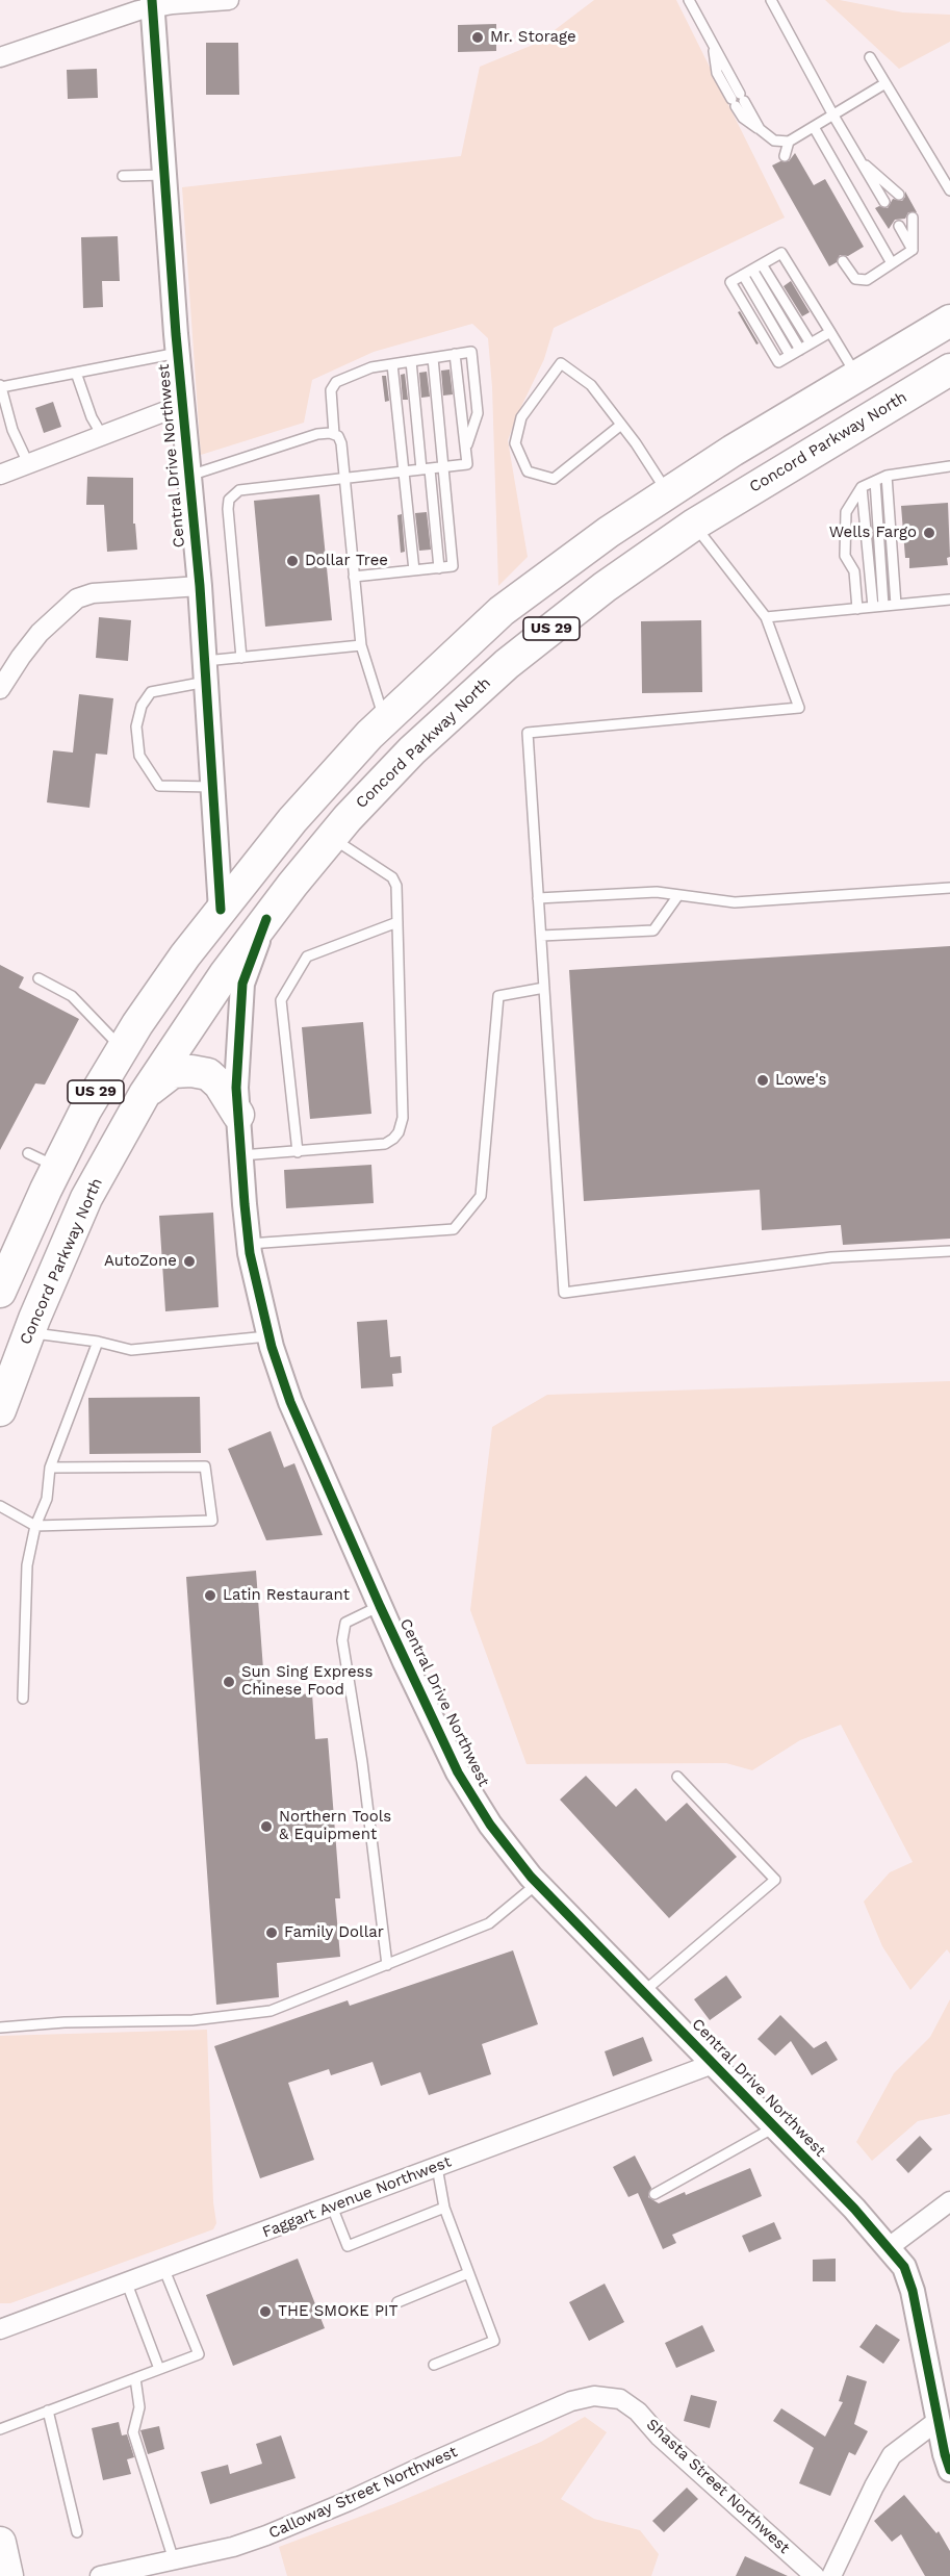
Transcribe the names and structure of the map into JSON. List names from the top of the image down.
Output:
{
  "streets": {
    "highway": ["Concord Parkway North", "US 29"],
    "street": [
      "Central Drive Northwest",
      "Faggart Avenue Northwest",
      "Shasta Street Northwest",
      "Calloway Street Northwest"
    ]
  },
  "crossings": [
    ["Concord Parkway North", "Central Drive Northwest"],
    ["Central Drive Northwest", "US 29"],
    ["Central Drive Northwest", "Faggart Avenue Northwest"],
    ["Shasta Street Northwest", "Calloway Street Northwest"]
  ],
  "places": [
    "Mr. Storage",
    "Wells Fargo",
    "Dollar Tree",
    "Lowe's",
    "AutoZone",
    "Latin Restaurant",
    "Sun Sing Express Chinese Food",
    "Northern Tools & Equipment",
    "Family Dollar",
    "THE SMOKE PIT"
  ]
}
